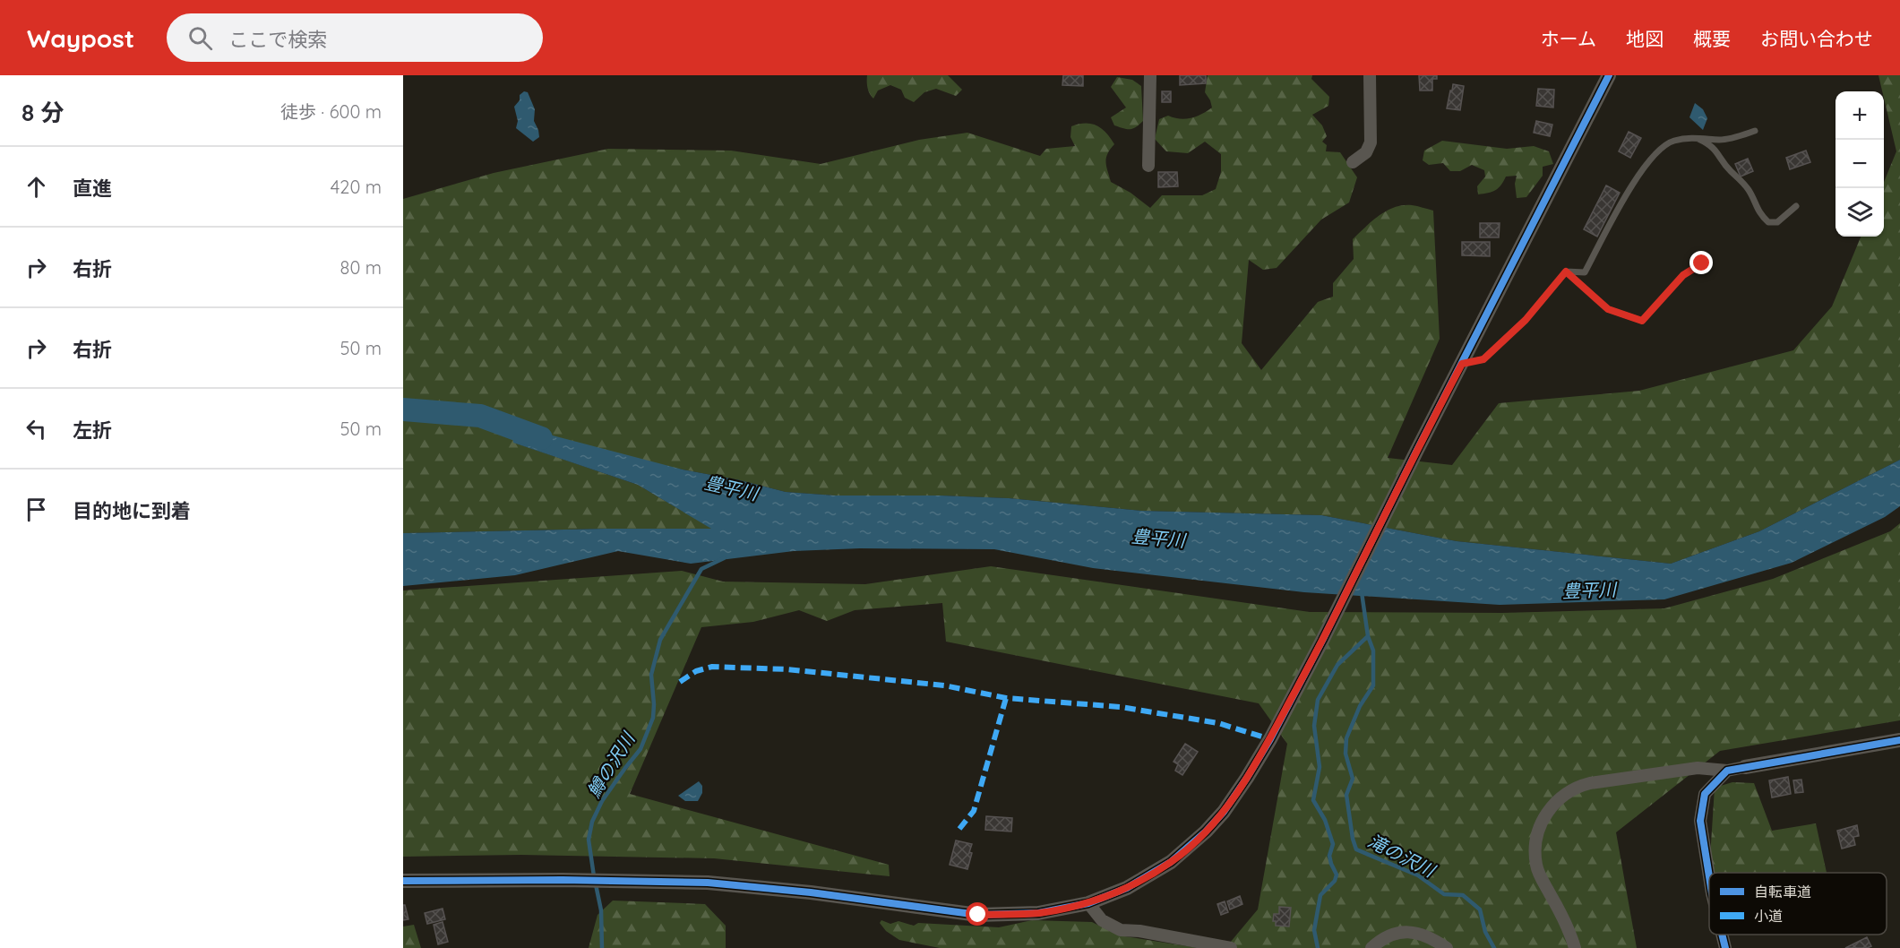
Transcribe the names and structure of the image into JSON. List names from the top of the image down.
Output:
{
  "water": ["豊平川", "鱒の沢川", "滝の沢川"],
  "legend": ["自転車道", "小道"],
  "page": {
    "header": "Waypost",
    "search": "ここで検索",
    "nav": [
      "ホーム",
      "地図",
      "概要",
      "お問い合わせ"
    ],
    "heading": ["8 分", "徒歩 · 600 m"],
    "map_buttons": ["+", "−"],
    "list": [
      ["直進", "420 m"],
      ["右折", "80 m"],
      ["右折", "50 m"],
      ["左折", "50 m"],
      "目的地に到着"
    ]
  }
}
